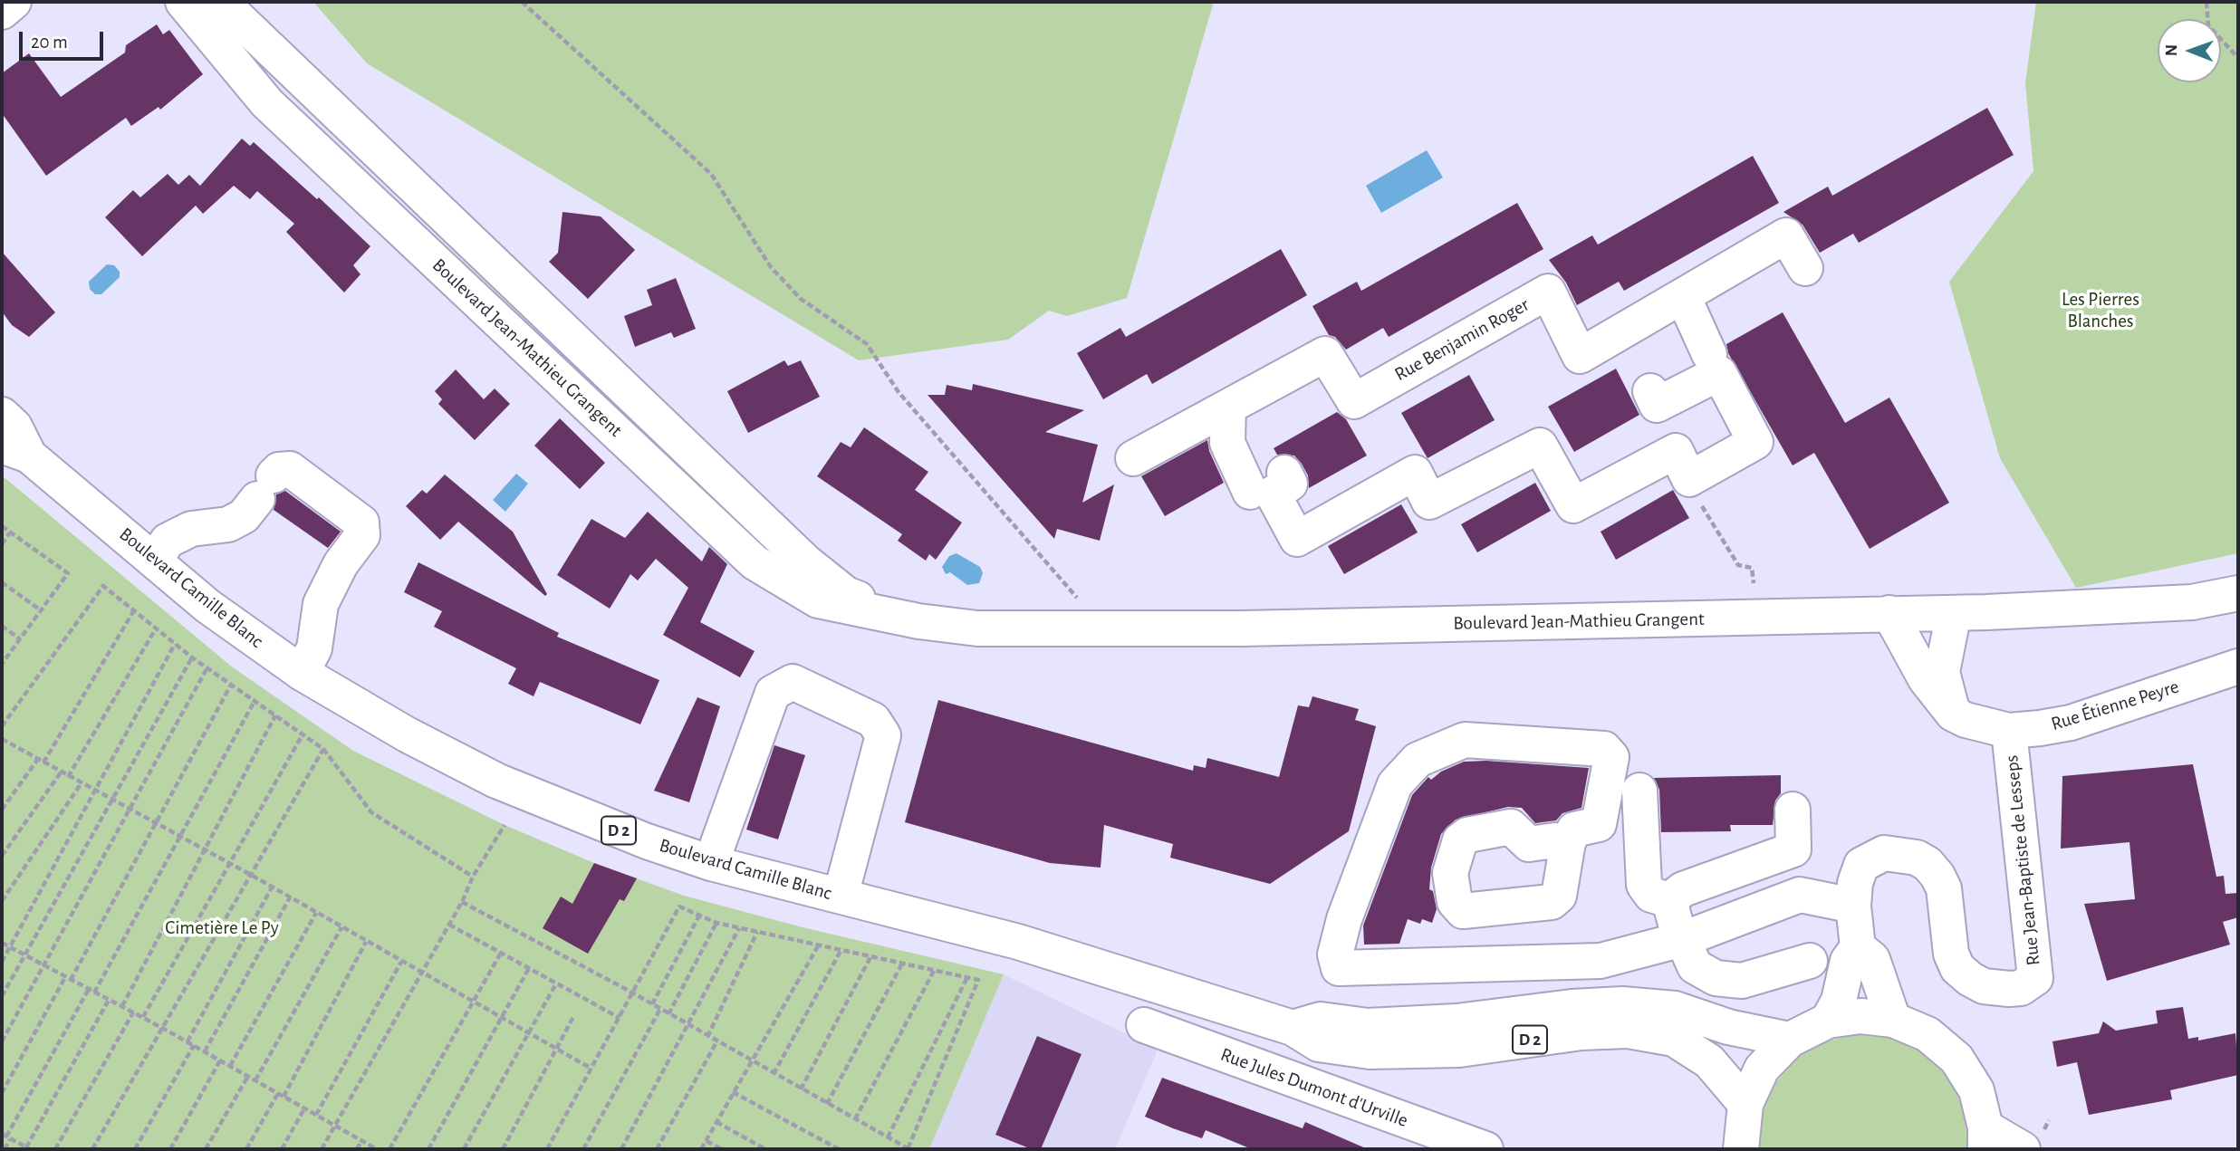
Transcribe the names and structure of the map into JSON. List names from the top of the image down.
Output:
{
  "streets": {
    "street": [
      "Rue Benjamin Roger",
      "Boulevard Jean-Mathieu Grangent",
      "Boulevard Camille Blanc",
      "Rue Étienne Peyre",
      "D 2",
      "Rue Jean-Baptiste de Lesseps",
      "Rue Jules Dumont d'Urville"
    ]
  },
  "crossings": [
    ["Boulevard Camille Blanc", "D 2"],
    ["Rue Étienne Peyre", "Rue Jean-Baptiste de Lesseps"]
  ],
  "parks": ["Les Pierres Blanches", "Cimetière Le Py"],
  "scale_bar": "20 m",
  "north": "left"
}
